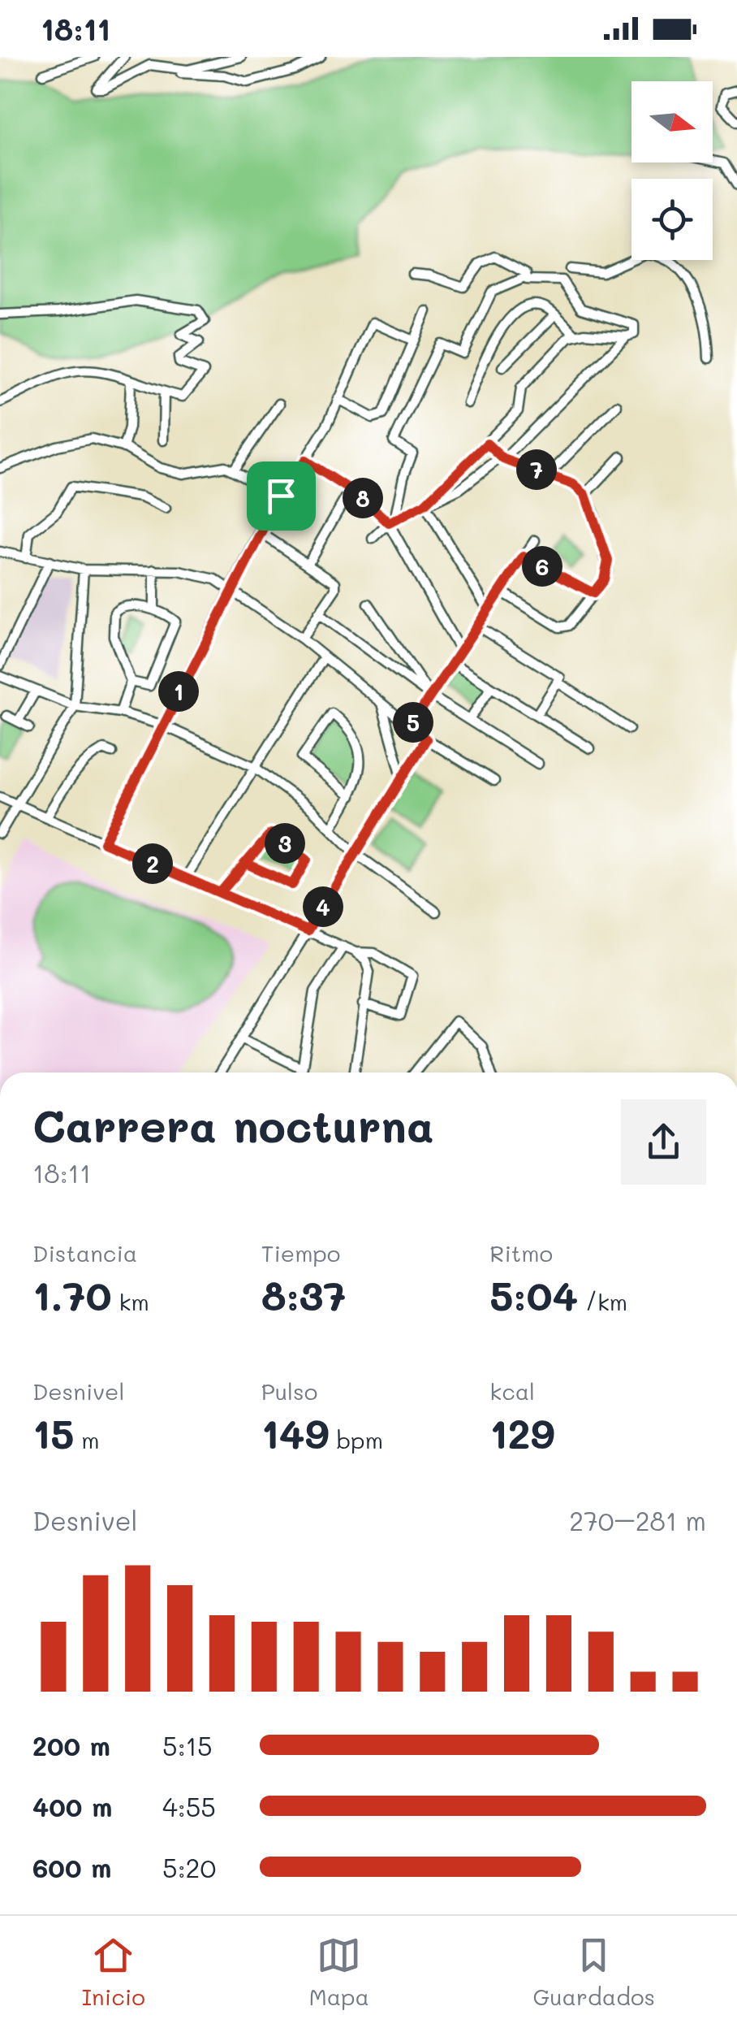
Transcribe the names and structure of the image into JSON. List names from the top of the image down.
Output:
{
  "north": "right",
  "page": {
    "status": "18:11",
    "pins": [
      "7",
      "8",
      "6",
      "1",
      "5",
      "3",
      "2",
      "4"
    ],
    "heading": ["Carrera nocturna", "18:11"],
    "stats": [
      ["Distancia", "1.70 km"],
      ["Tiempo", "8:37"],
      ["Ritmo", "5:04 /km"],
      ["Desnivel", "15 m"],
      ["Pulso", "149 bpm"],
      ["kcal", "129"]
    ],
    "chart": ["Desnivel", "270–281 m"],
    "list": [
      {
        "name": "200 m",
        "note": "5:15"
      },
      {
        "name": "400 m",
        "note": "4:55"
      },
      {
        "name": "600 m",
        "note": "5:20"
      }
    ],
    "tabs": ["Inicio", "Mapa", "Guardados"]
  }
}
